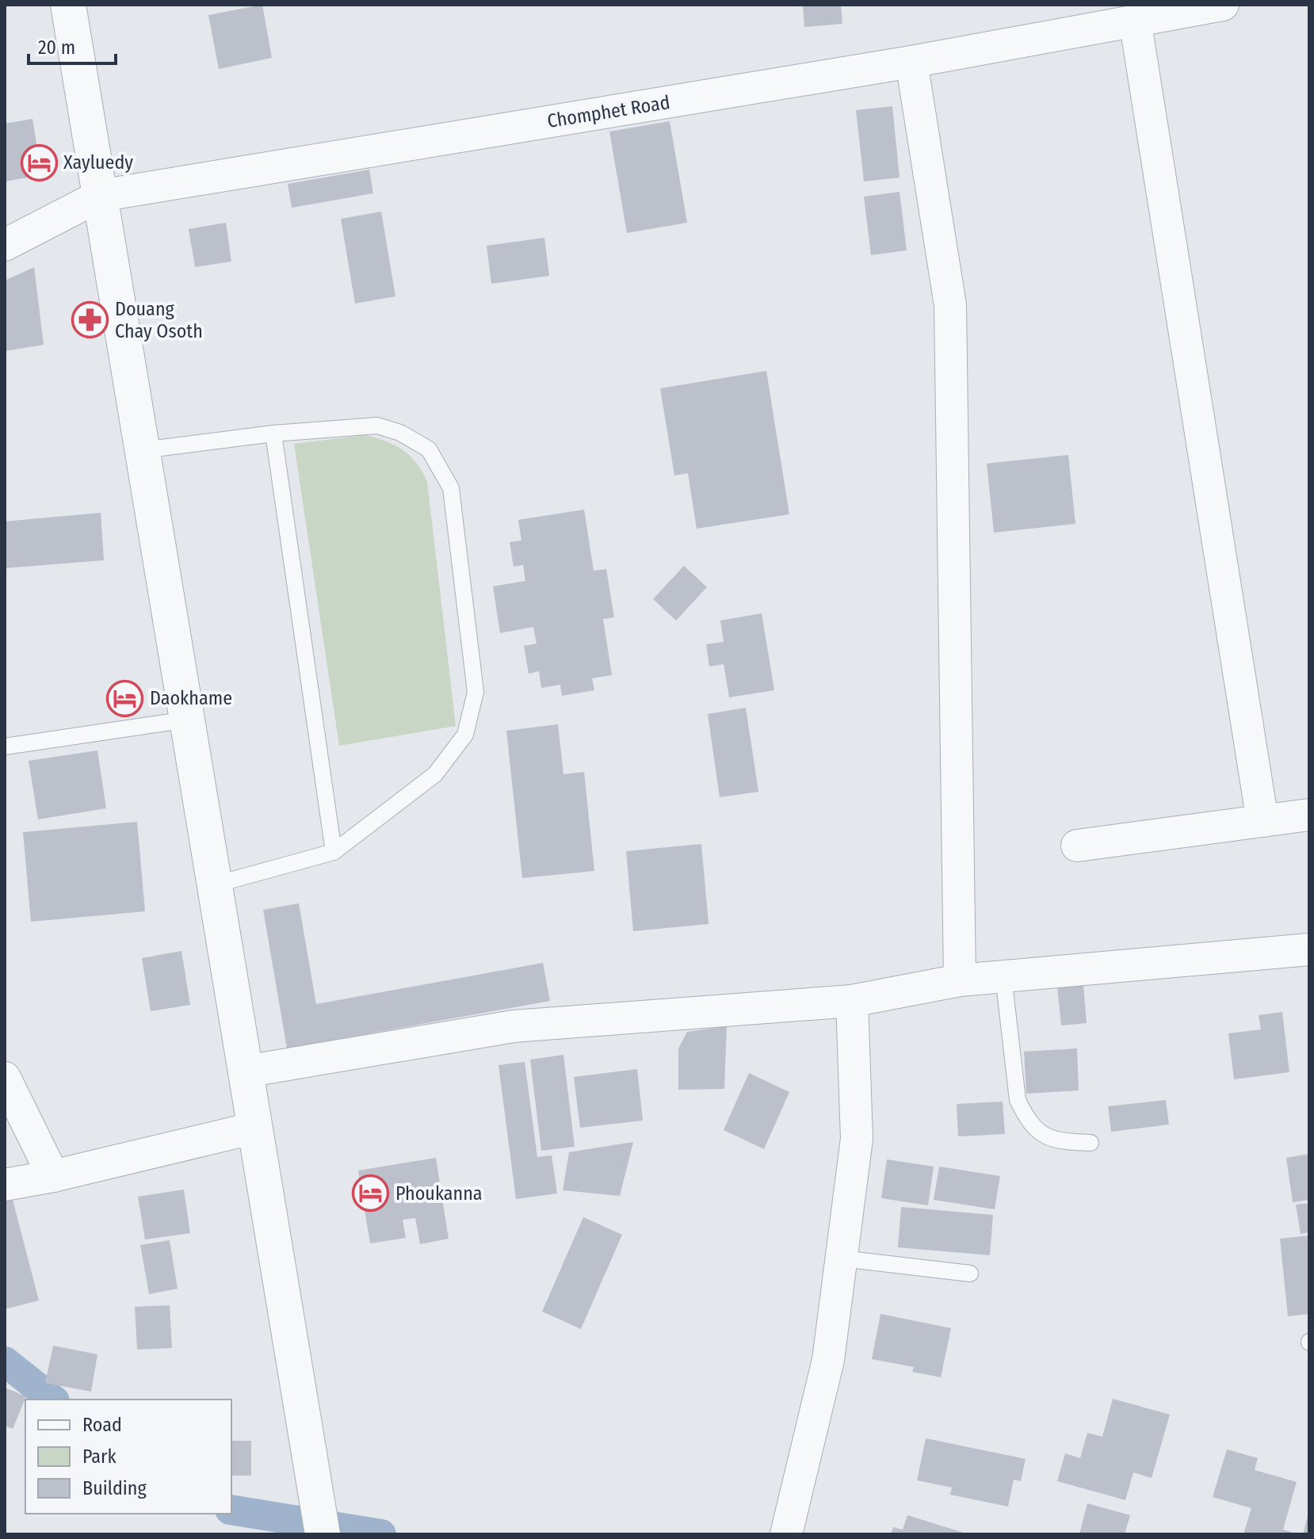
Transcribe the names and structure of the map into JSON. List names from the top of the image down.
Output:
{
  "streets": {
    "street": ["Chomphet Road"]
  },
  "places": {
    "hotel": ["Xayluedy", "Daokhame", "Phoukanna"],
    "pharmacy": ["Douang Chay Osoth"]
  },
  "legend": ["Road", "Park", "Building"],
  "scale_bar": "20 m"
}
